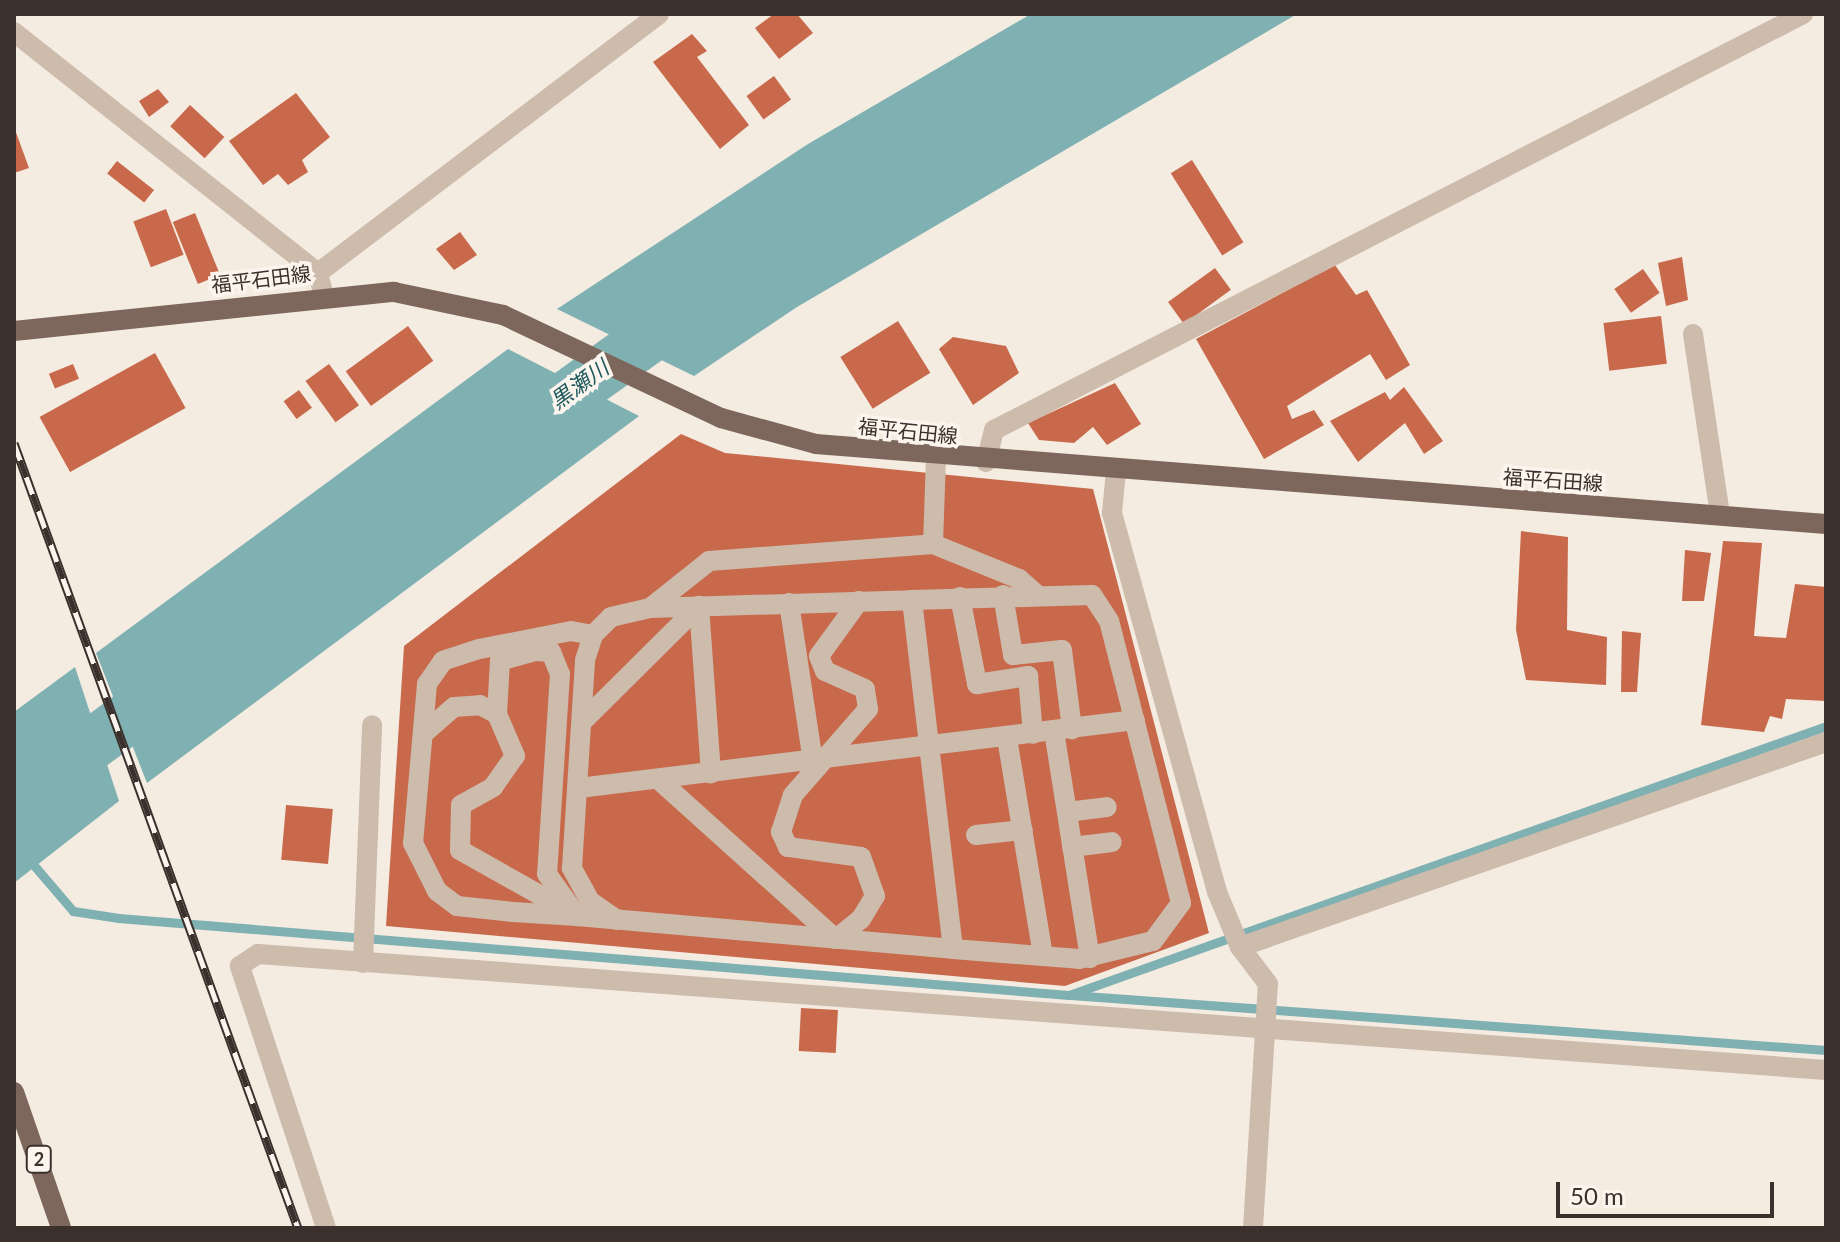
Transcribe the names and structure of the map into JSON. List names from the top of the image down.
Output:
{
  "streets": {
    "main road": ["福平石田線", "2"]
  },
  "water": ["黒瀬川"],
  "scale_bar": "50 m"
}
